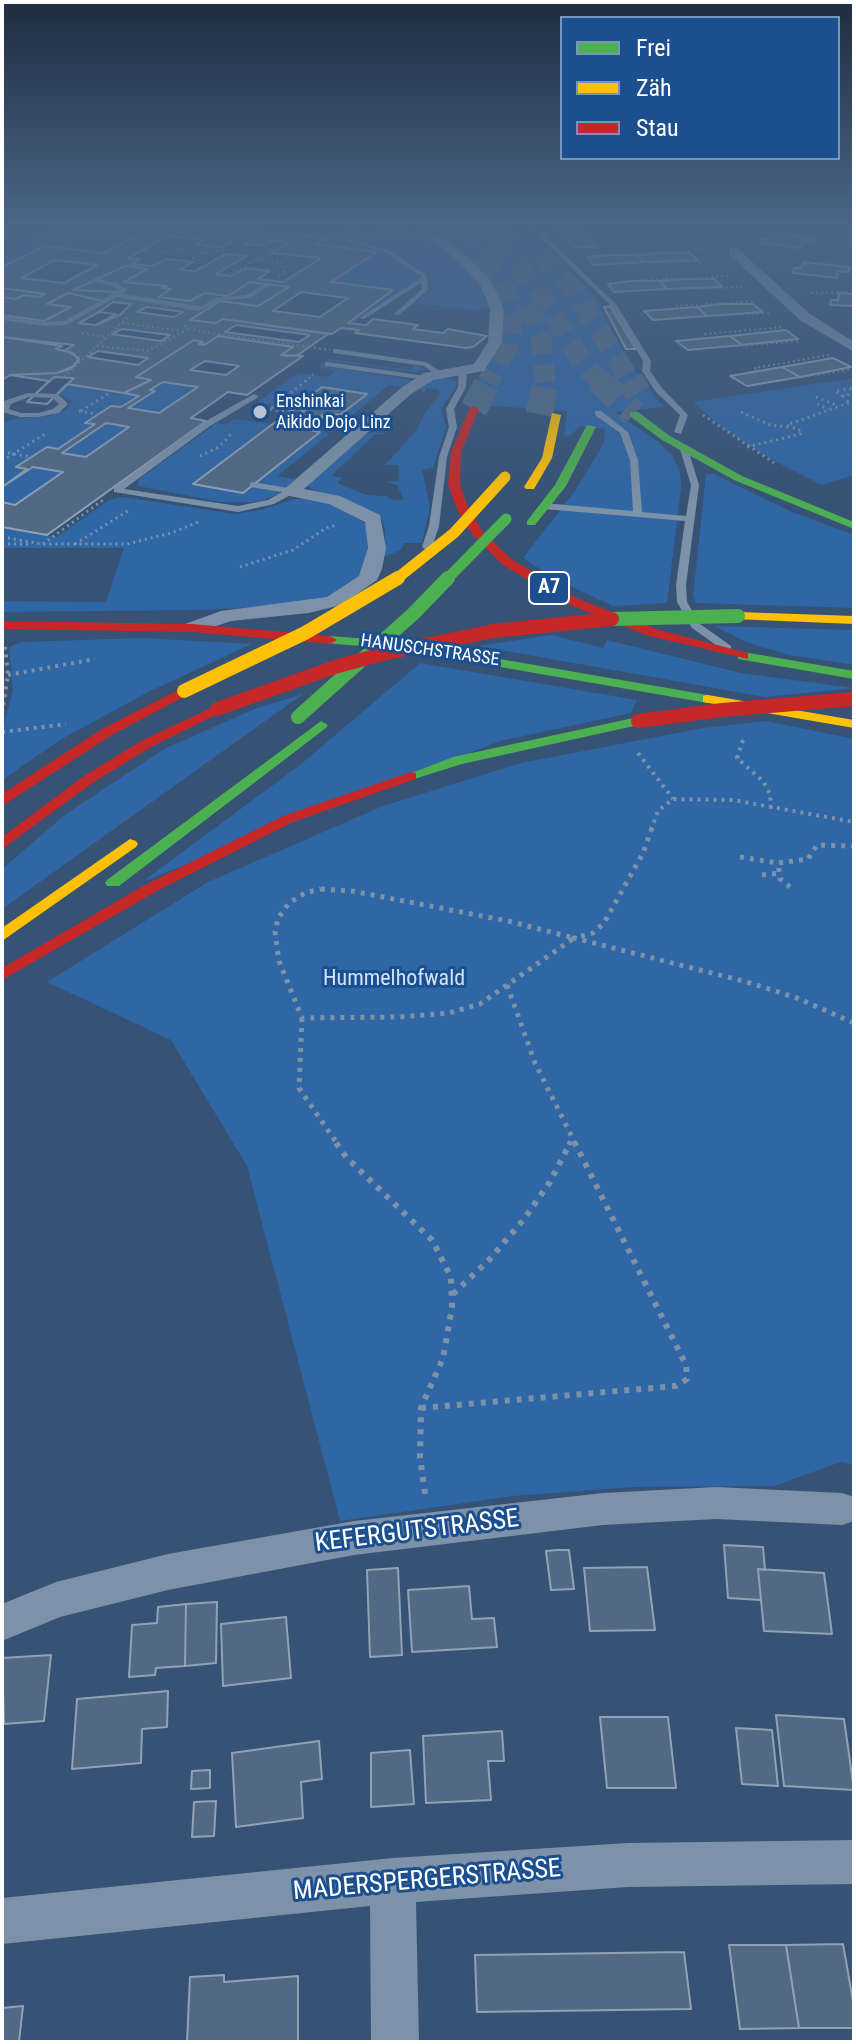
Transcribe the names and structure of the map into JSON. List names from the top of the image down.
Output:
{
  "streets": {
    "main road": ["A7", "HANUSCHSTRASSE"],
    "street": ["KEFERGUTSTRASSE", "MADERSPERGERSTRASSE"]
  },
  "parks": ["Hummelhofwald"],
  "places": ["Enshinkai Aikido Dojo Linz"],
  "legend": ["Frei", "Zäh", "Stau"]
}
